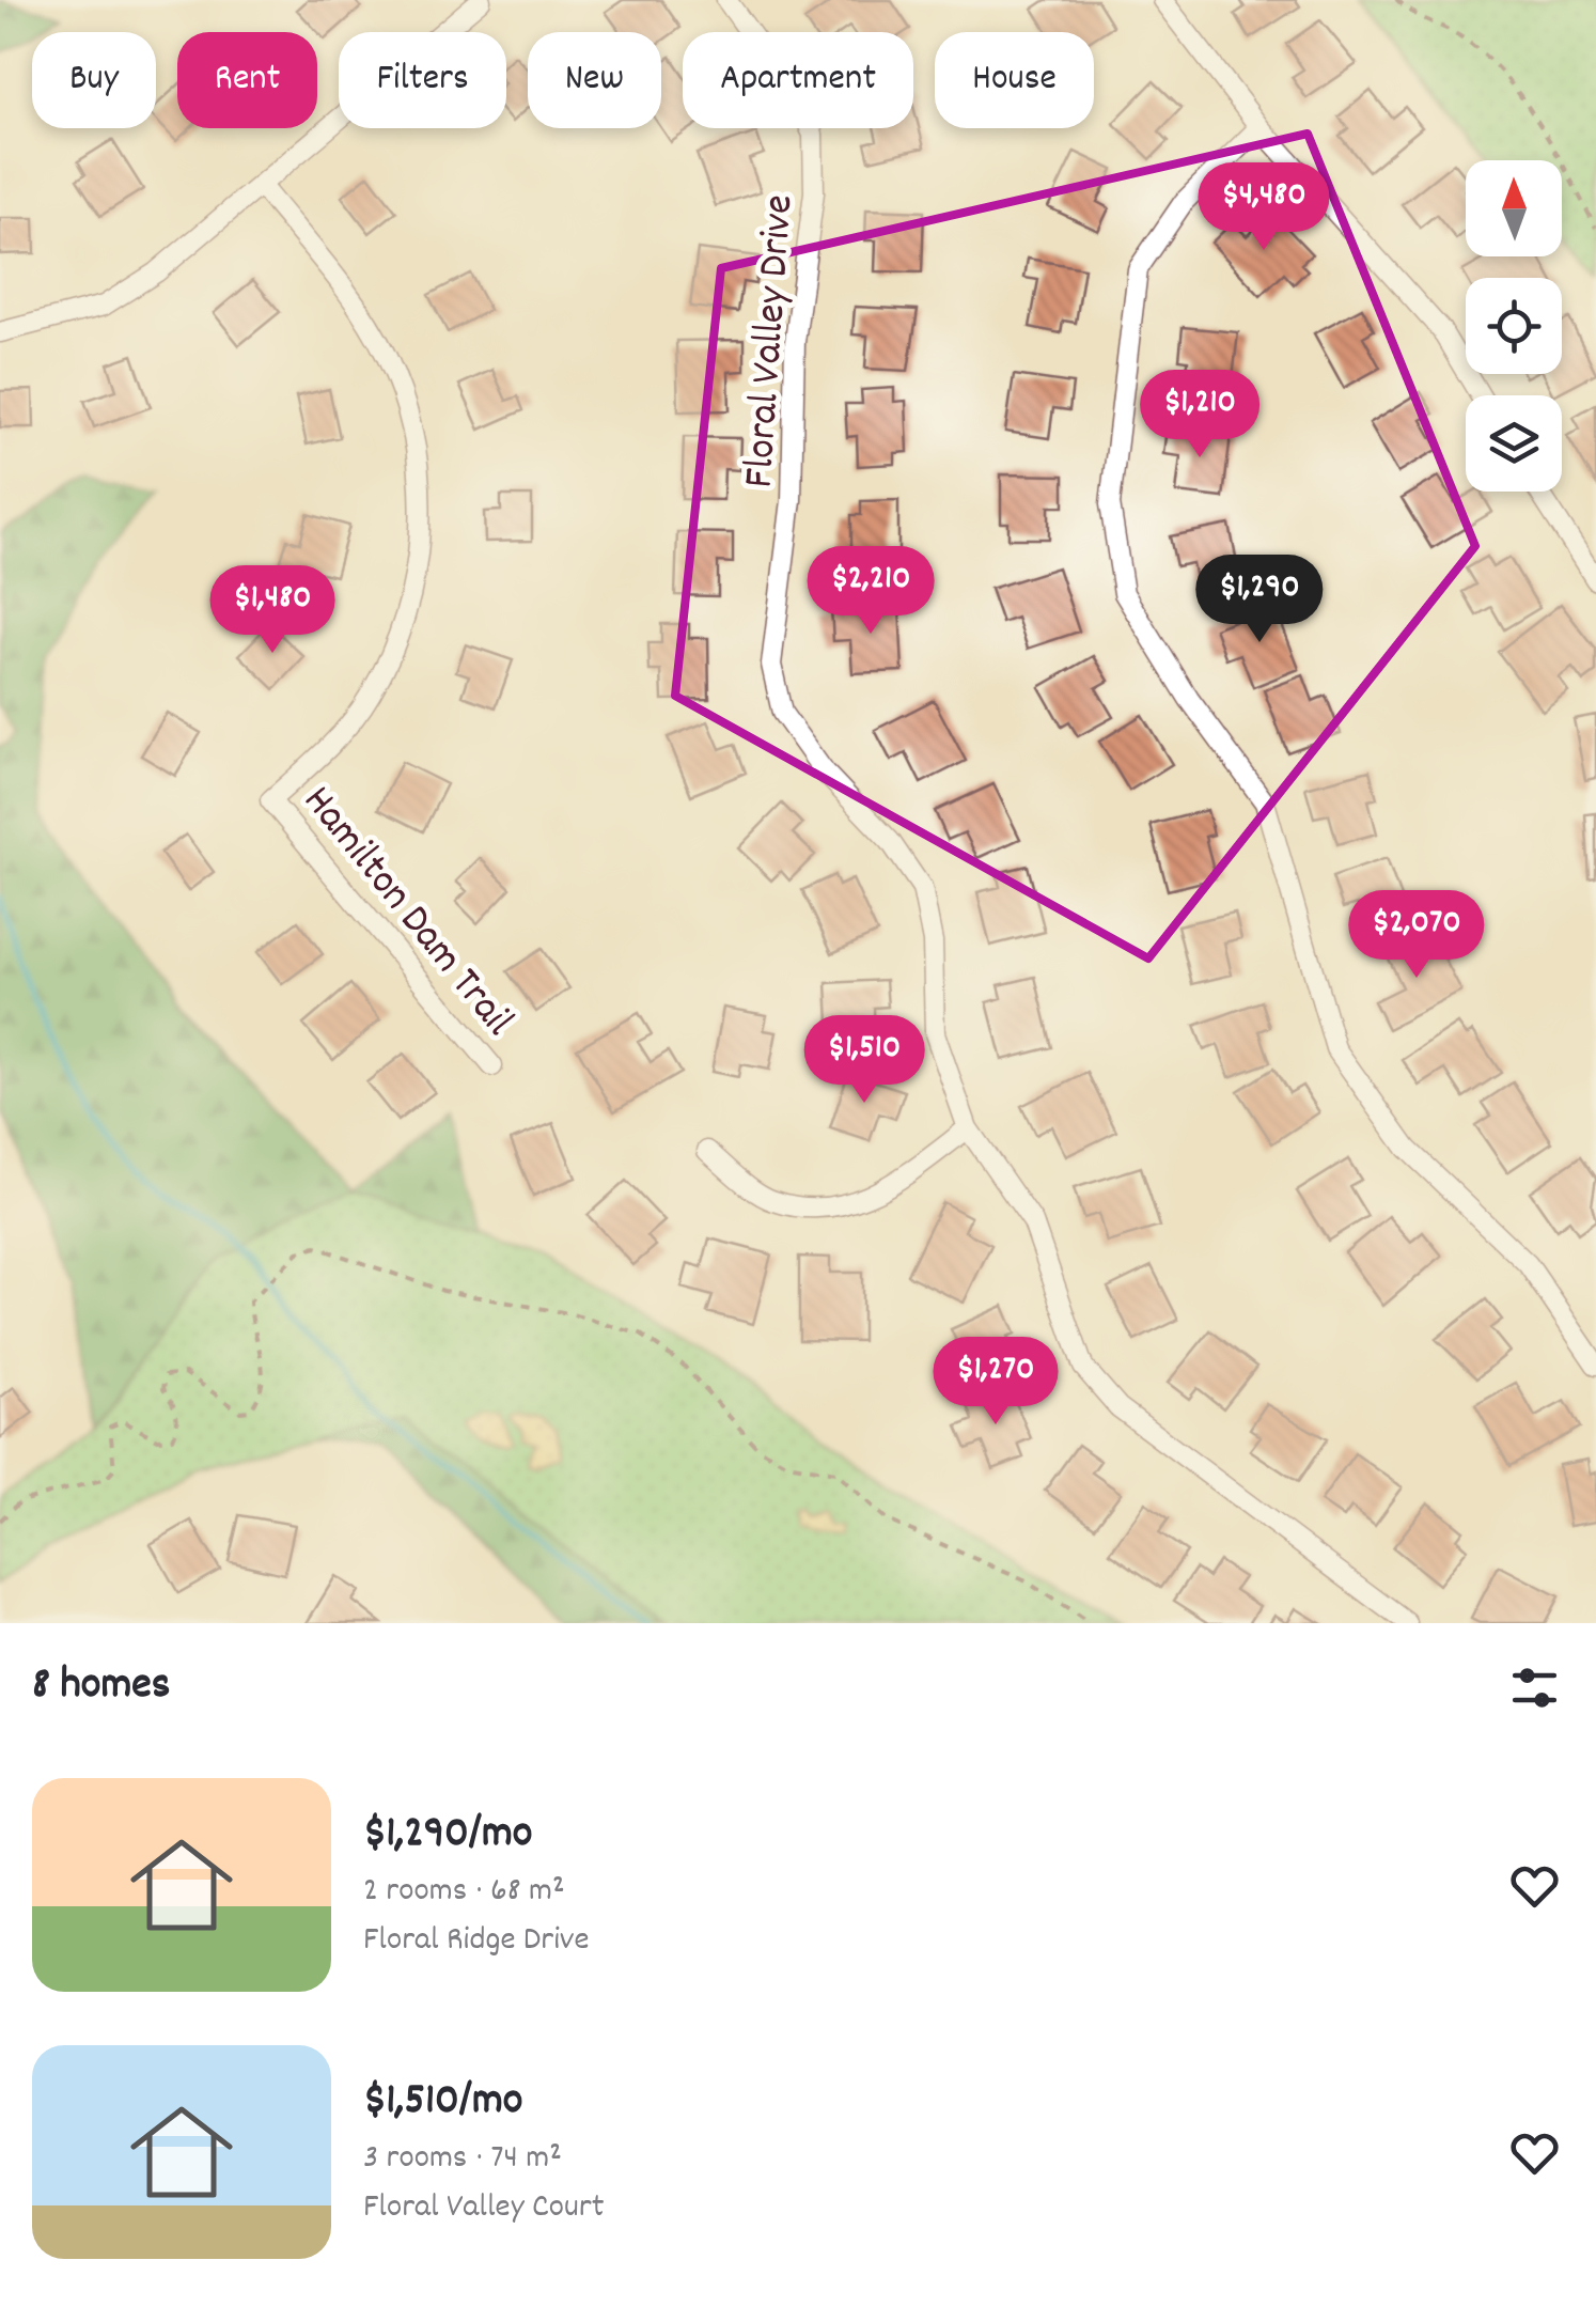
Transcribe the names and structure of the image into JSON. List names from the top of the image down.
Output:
{
  "streets": {
    "street": ["Floral Valley Drive", "Hamilton Dam Trail"]
  },
  "north": "top",
  "page": {
    "chip": [
      "Buy",
      "Rent",
      "Filters",
      "New",
      "Apartment",
      "House"
    ],
    "price": [
      "$4,480",
      "$1,210",
      "$2,210",
      "$1,290",
      "$1,480",
      "$2,070",
      "$1,510",
      "$1,270"
    ],
    "heading": "8 homes",
    "list": [
      {
        "name": "$1,290/mo",
        "note": "2 rooms · 68 m² · Floral Ridge Drive"
      },
      {
        "name": "$1,510/mo",
        "note": "3 rooms · 74 m² · Floral Valley Court"
      }
    ]
  }
}
